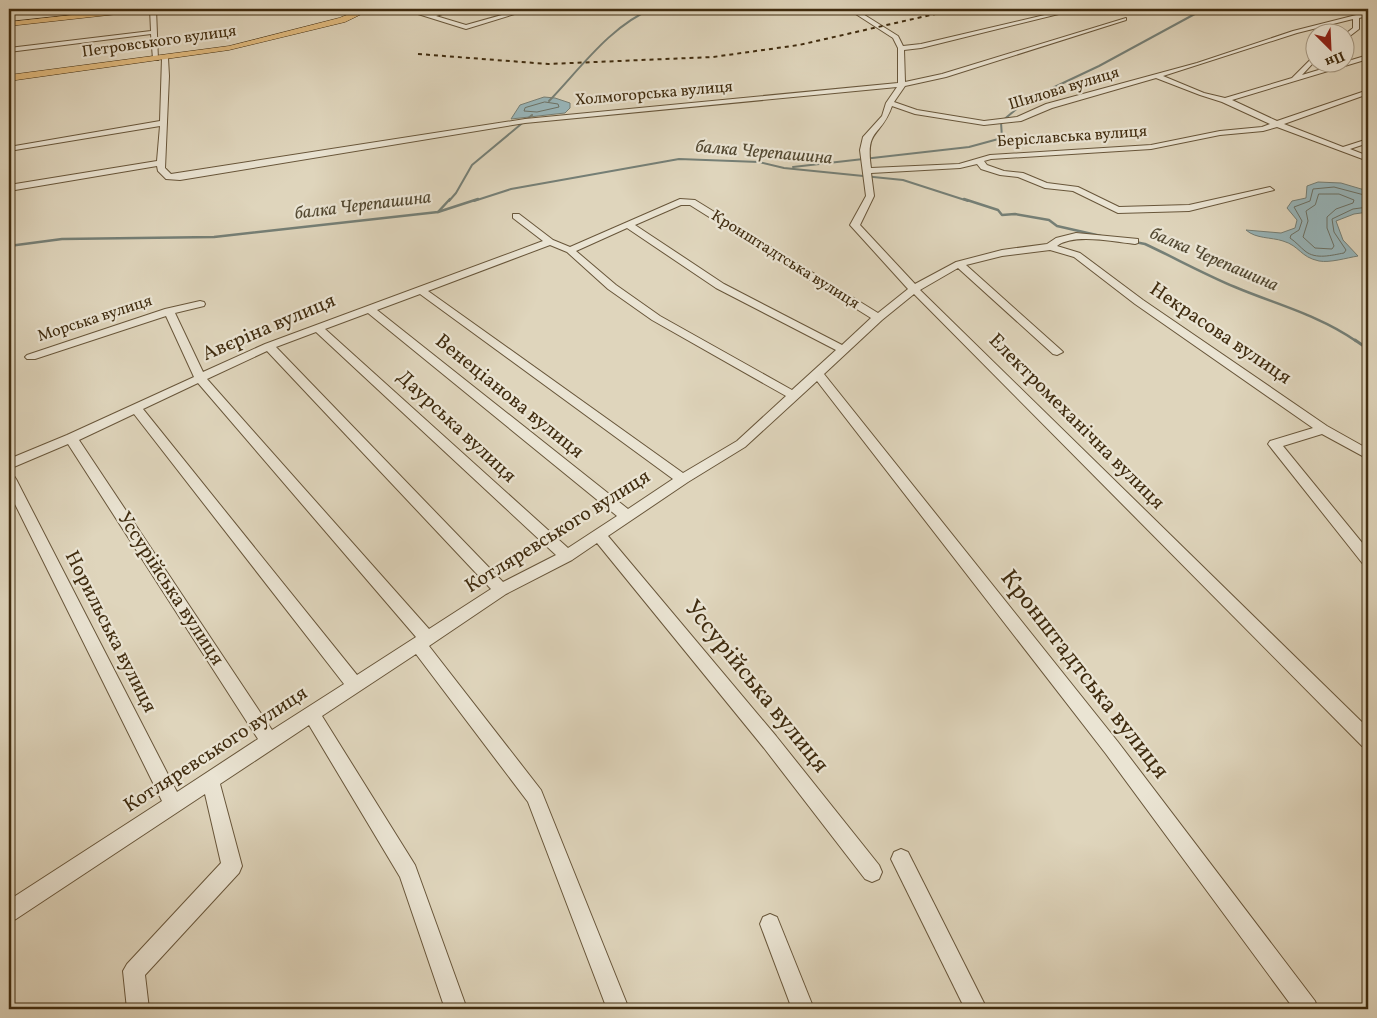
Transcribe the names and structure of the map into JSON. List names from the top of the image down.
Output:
{
  "streets": {
    "main road": ["Петровського вулиця"],
    "street": [
      "Шилова вулиця",
      "Холмогорська вулиця",
      "Беріславська вулиця",
      "Кронштадтська вулиця",
      "Морська вулиця",
      "Авєріна вулиця",
      "Некрасова вулиця",
      "Венеціанова вулиця",
      "Електромеханічна вулиця",
      "Даурська вулиця",
      "Котляревського вулиця",
      "Уссурійська вулиця",
      "Норильська вулиця"
    ]
  },
  "crossings": [
    ["Шилова вулиця", "Електромеханічна вулиця"],
    ["Холмогорська вулиця", "Електромеханічна вулиця"],
    ["Беріславська вулиця", "Електромеханічна вулиця"],
    ["Кронштадтська вулиця", "Котляревського вулиця"],
    ["Морська вулиця", "Авєріна вулиця"],
    ["Авєріна вулиця", "Венеціанова вулиця"],
    ["Авєріна вулиця", "Даурська вулиця"],
    ["Авєріна вулиця", "Уссурійська вулиця"],
    ["Некрасова вулиця", "Котляревського вулиця"],
    ["Венеціанова вулиця", "Котляревського вулиця"],
    ["Електромеханічна вулиця", "Котляревського вулиця"],
    ["Даурська вулиця", "Котляревського вулиця"],
    ["Котляревського вулиця", "Уссурійська вулиця"],
    ["Котляревського вулиця", "Норильська вулиця"]
  ],
  "water": ["балка Черепашина"],
  "north": "bottom right"
}
